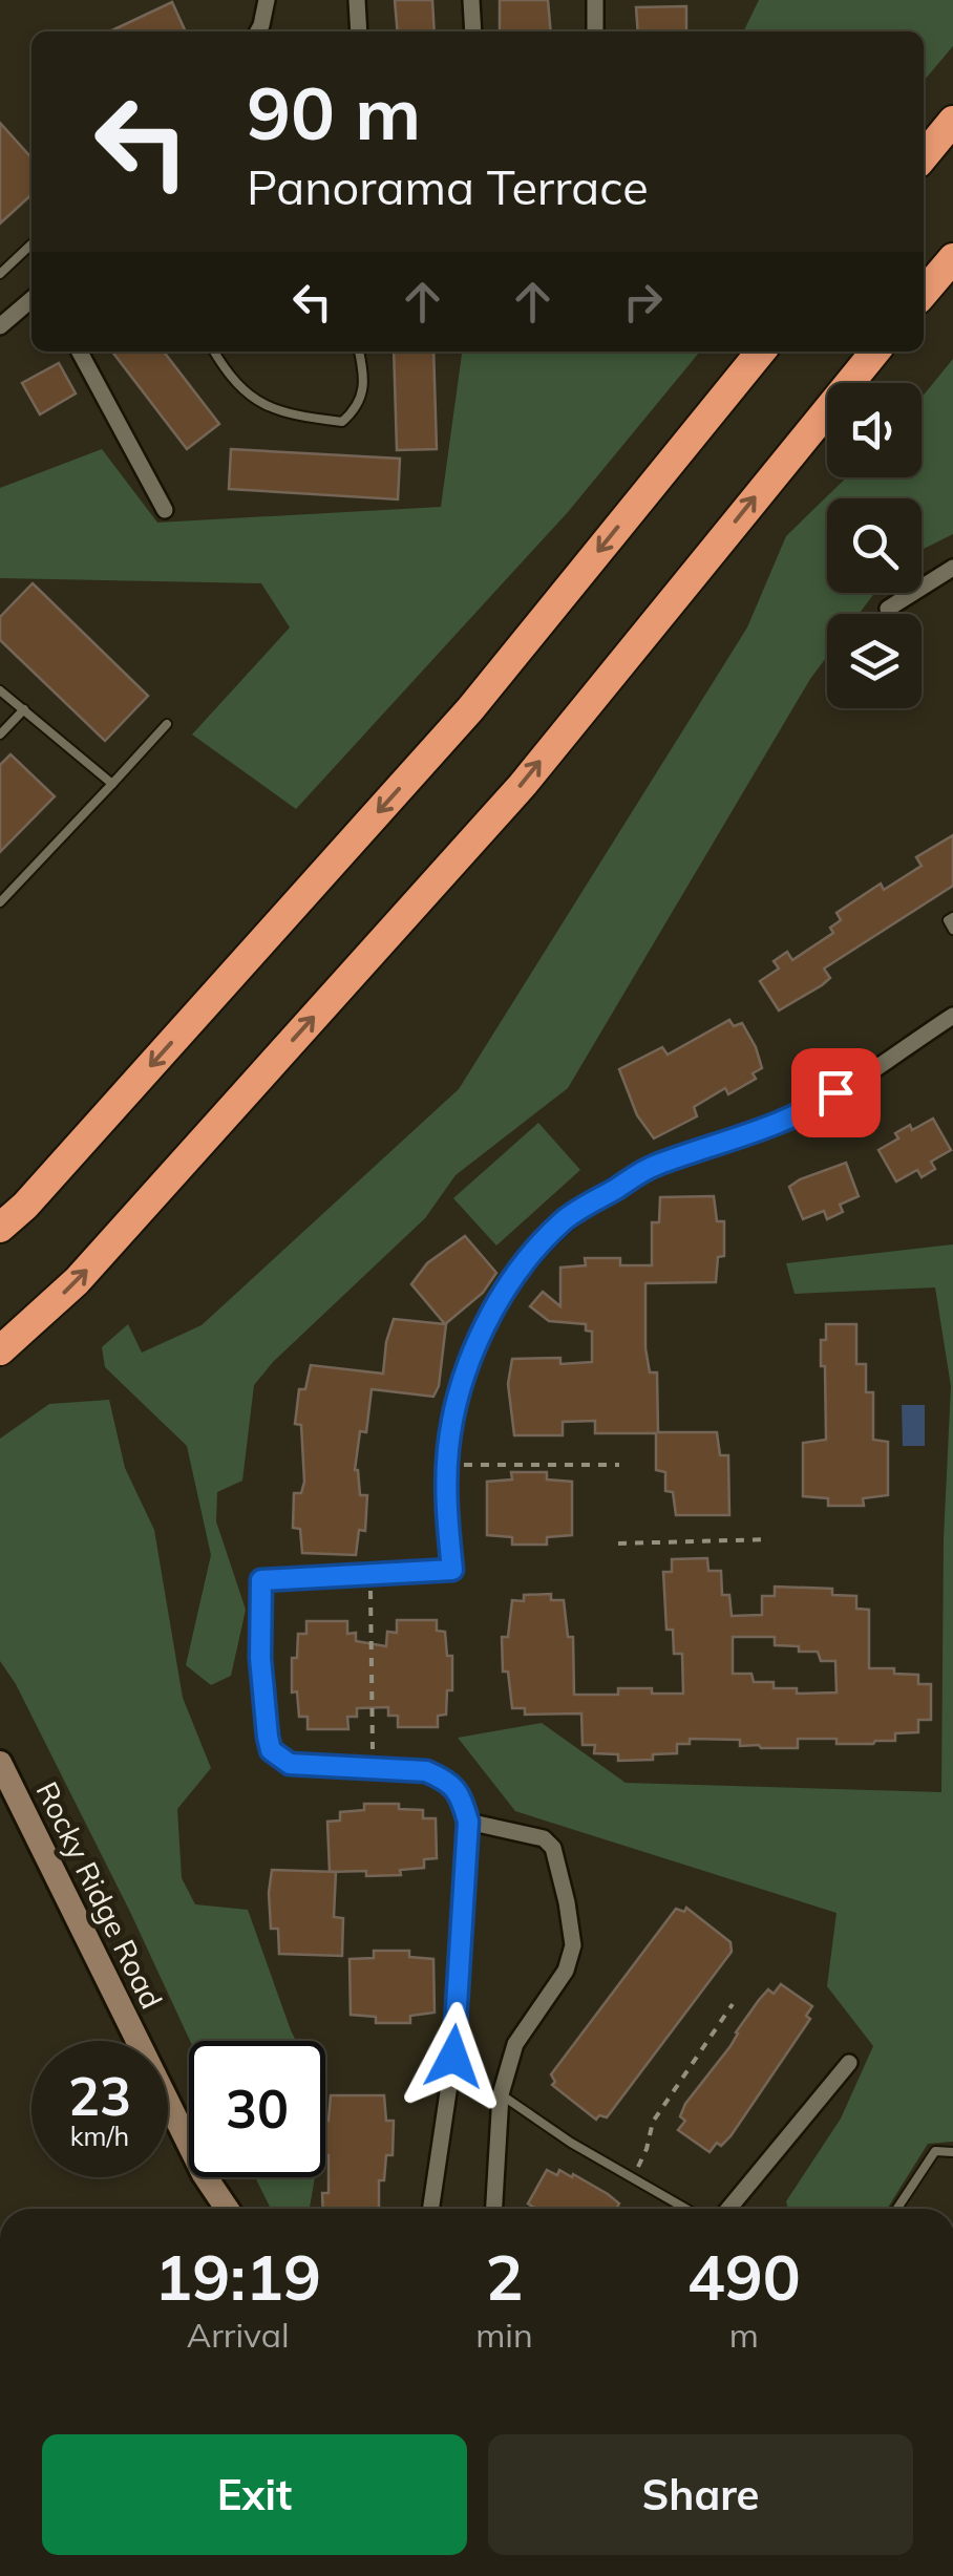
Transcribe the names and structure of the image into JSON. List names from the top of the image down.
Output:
{
  "streets": {
    "main road": ["Rocky Ridge Road"]
  },
  "page": {
    "turn": ["90 m", "Panorama Terrace"],
    "speed": "23 km/h",
    "limit": "30",
    "eta": [
      "19:19",
      "Arrival",
      "2",
      "min",
      "490",
      "m"
    ],
    "buttons": ["Exit", "Share"]
  }
}
